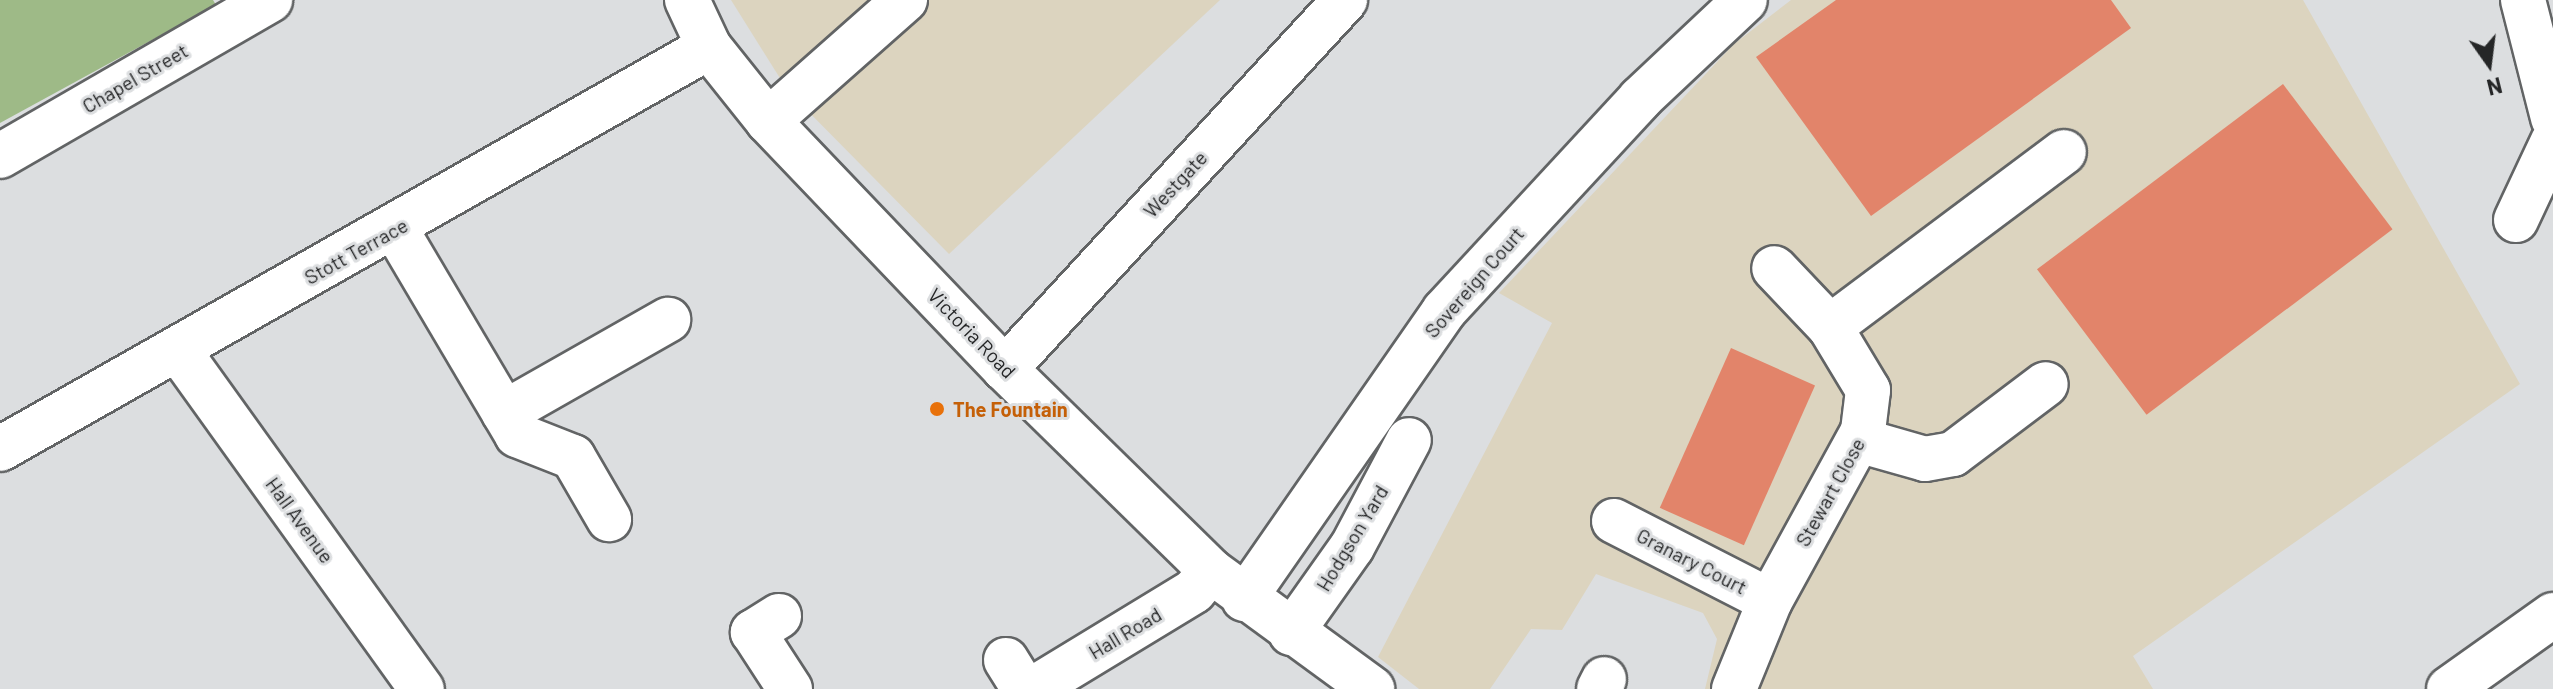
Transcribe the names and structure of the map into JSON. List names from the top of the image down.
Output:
{
  "streets": {
    "street": [
      "Chapel Street",
      "Westgate",
      "Stott Terrace",
      "Sovereign Court",
      "Victoria Road",
      "Stewart Close",
      "Hall Avenue",
      "Hodgson Yard",
      "Granary Court",
      "Hall Road"
    ]
  },
  "crossings": [
    ["Westgate", "Victoria Road"],
    ["Stott Terrace", "Victoria Road"],
    ["Stott Terrace", "Hall Avenue"],
    ["Sovereign Court", "Victoria Road"],
    ["Victoria Road", "Hodgson Yard"],
    ["Victoria Road", "Hall Road"],
    ["Stewart Close", "Granary Court"]
  ],
  "places": ["The Fountain"],
  "north": "bottom"
}
